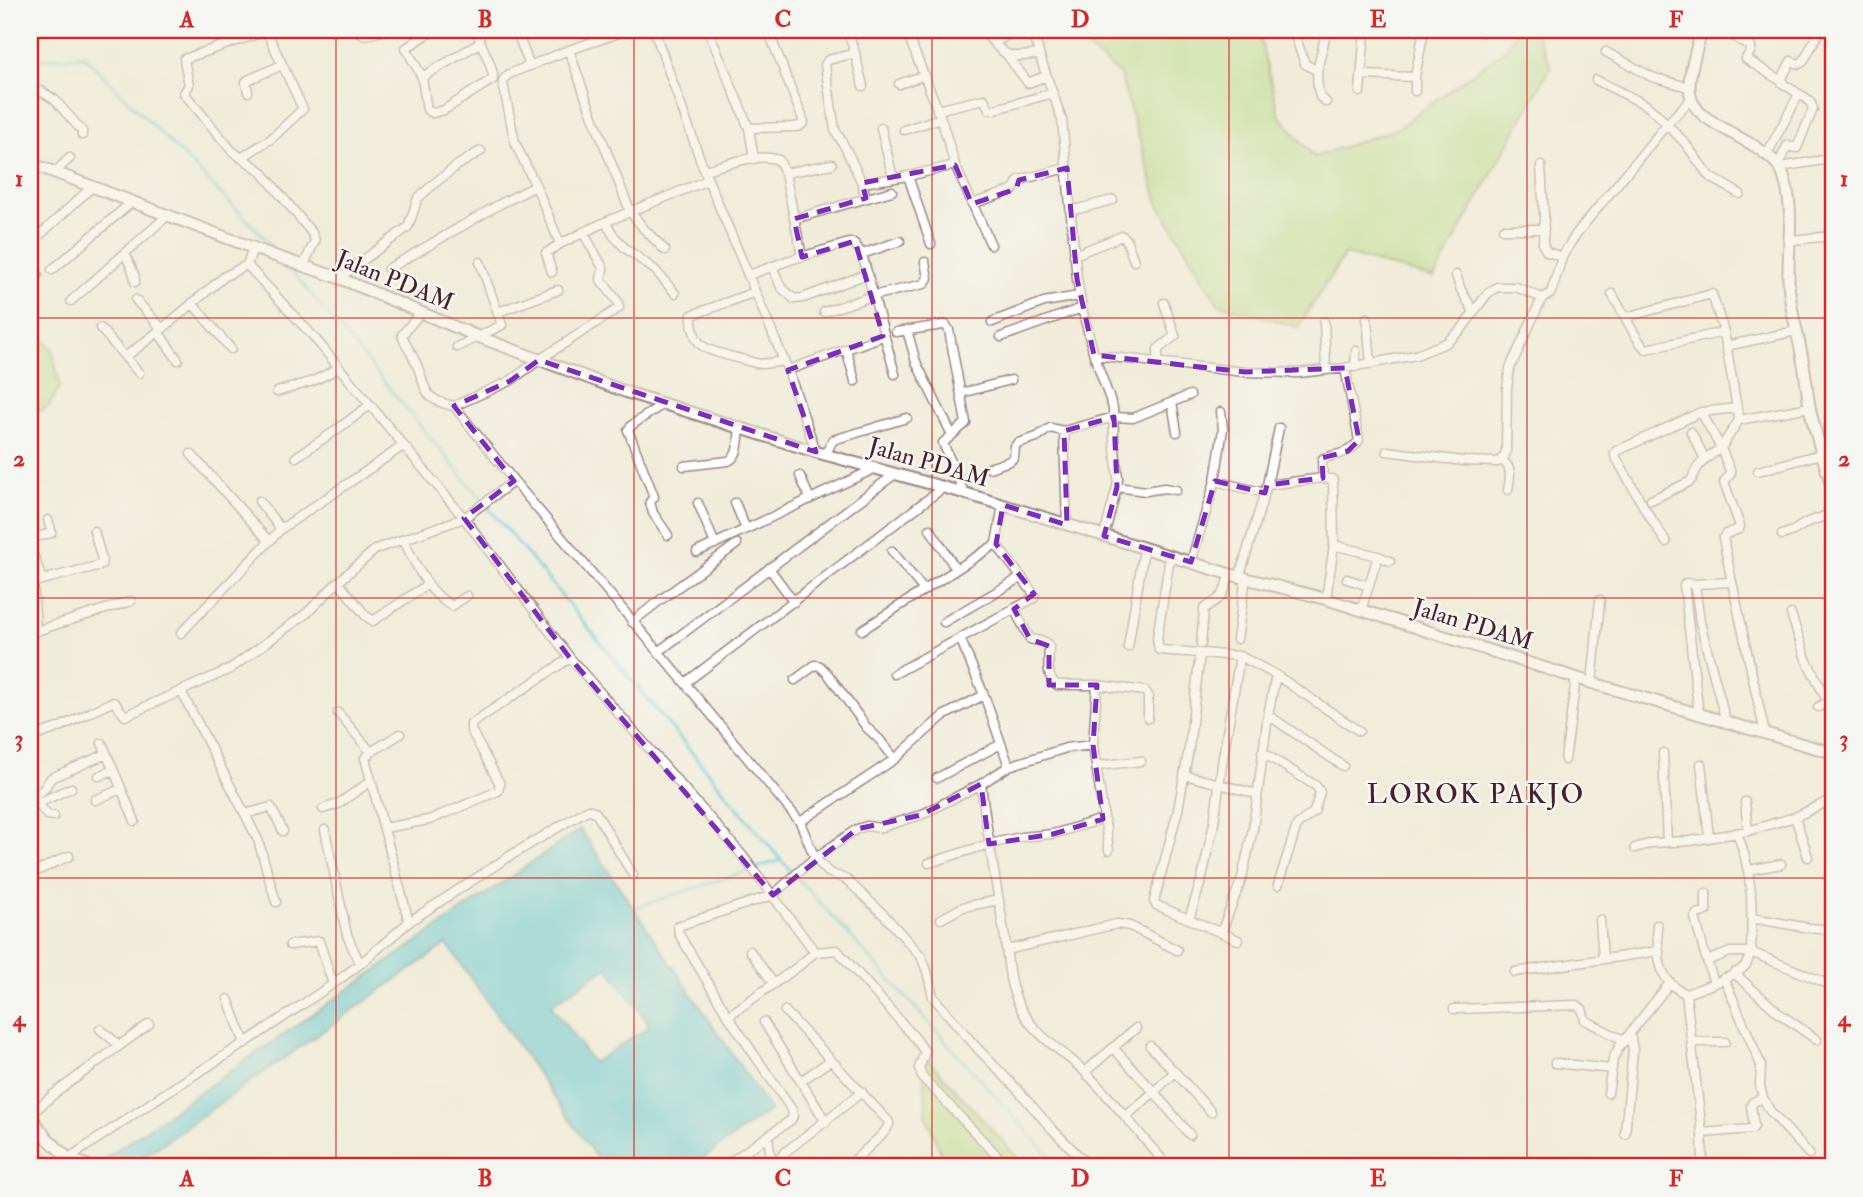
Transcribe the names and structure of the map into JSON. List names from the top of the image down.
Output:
{
  "streets": {
    "street": ["Jalan PDAM"]
  },
  "districts": ["LOROK PAKJO"],
  "grid": {
    "columns": [
      "A",
      "B",
      "C",
      "D",
      "E",
      "F"
    ],
    "rows": [
      "1",
      "2",
      "3",
      "4"
    ]
  }
}
